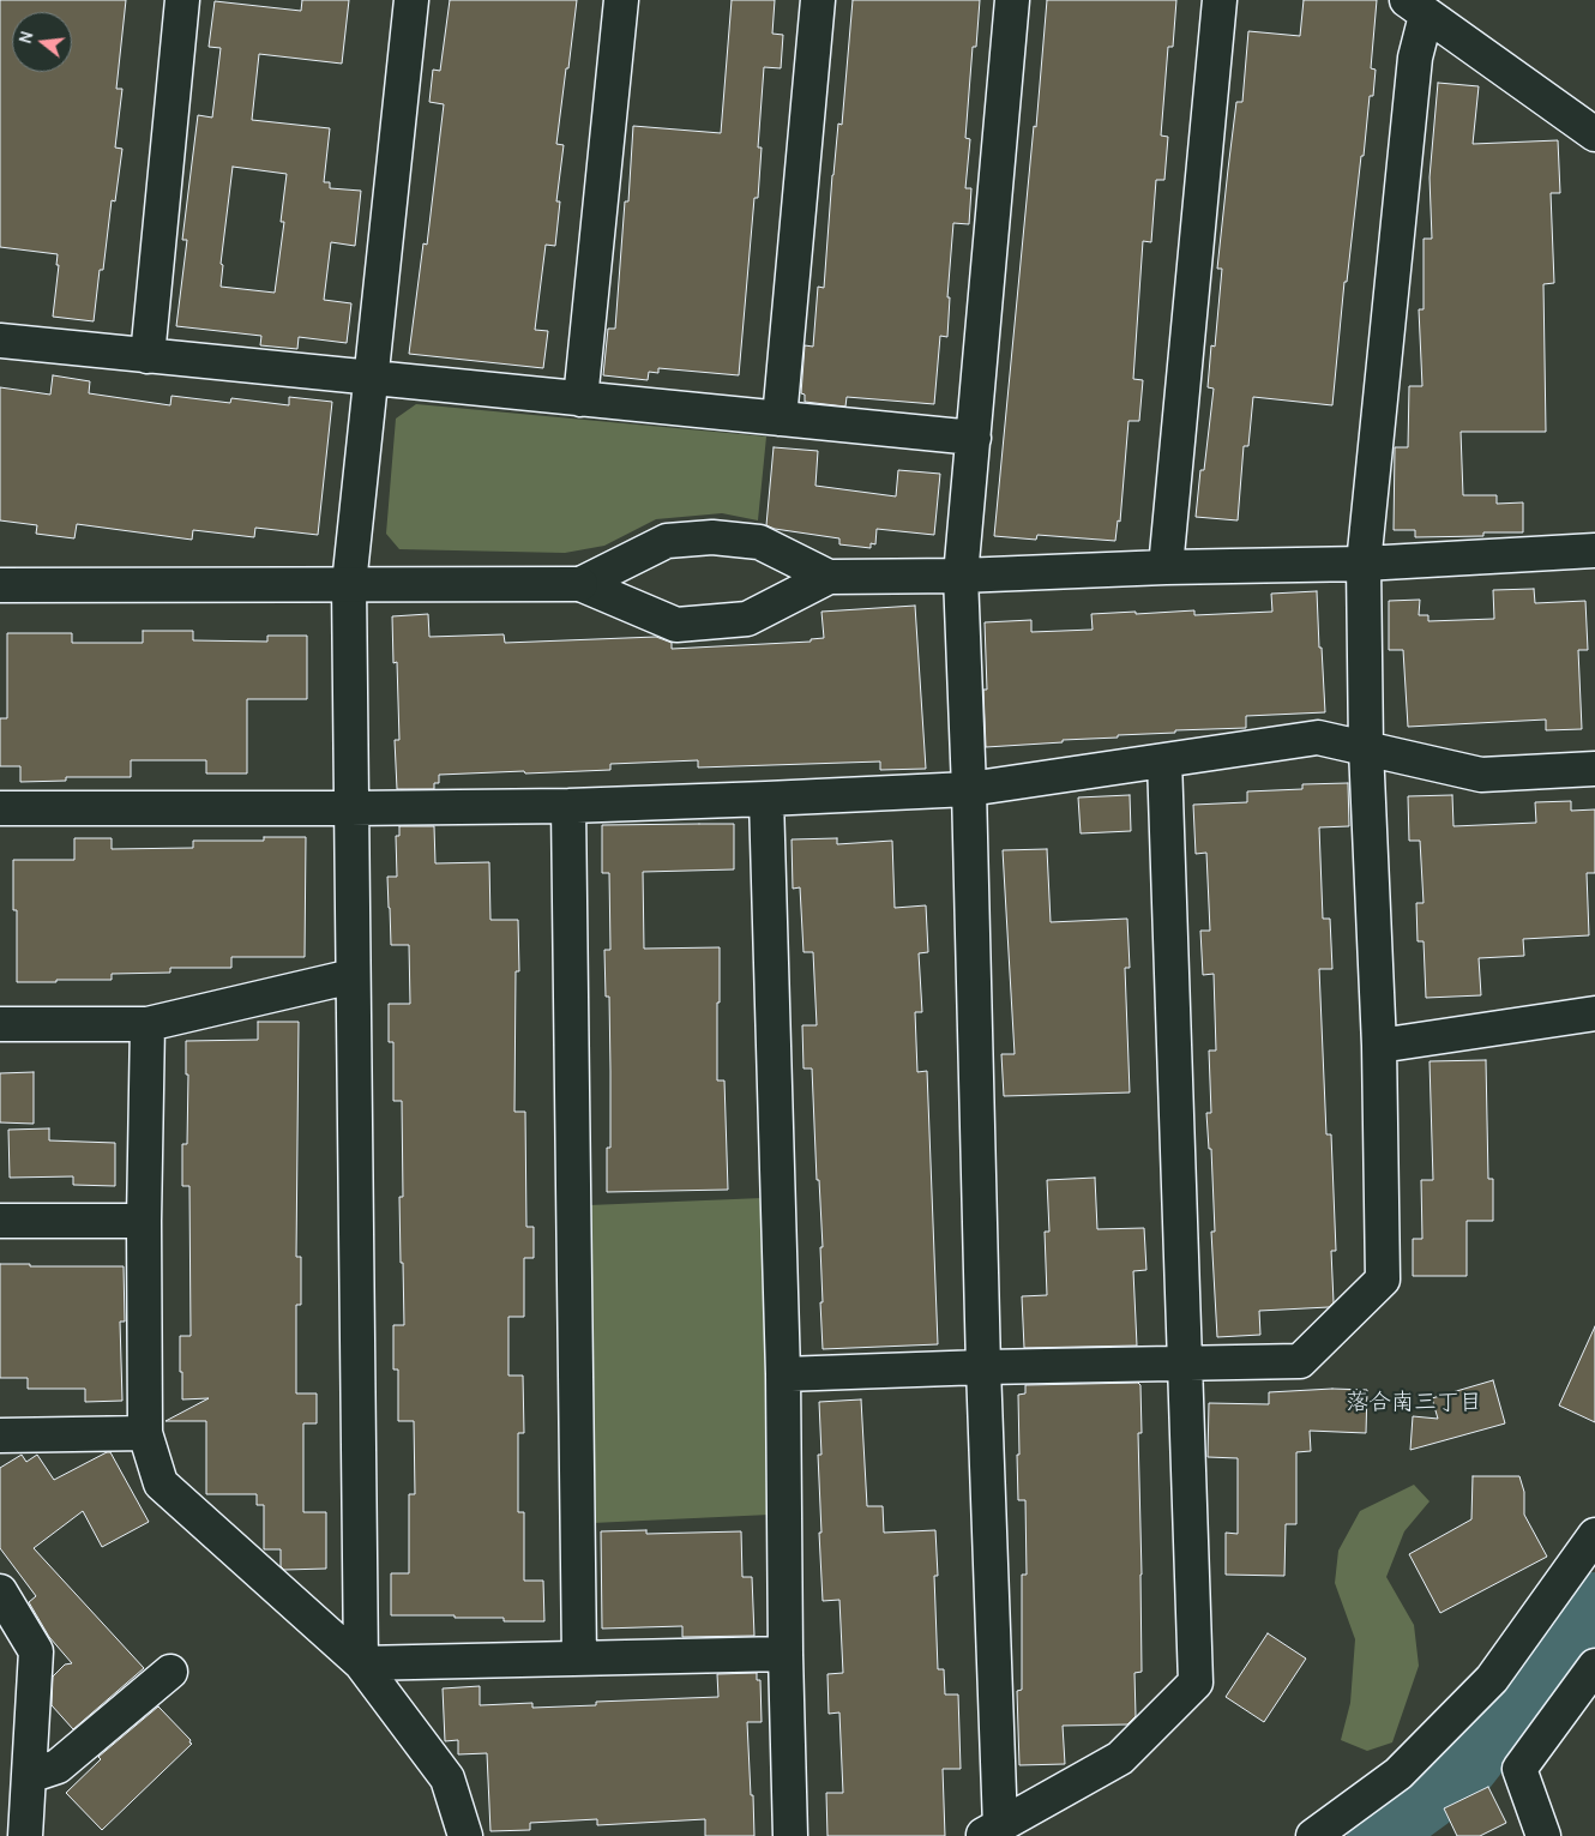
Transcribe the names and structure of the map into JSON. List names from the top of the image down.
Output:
{
  "districts": ["落合南三丁目"],
  "north": "left"
}
